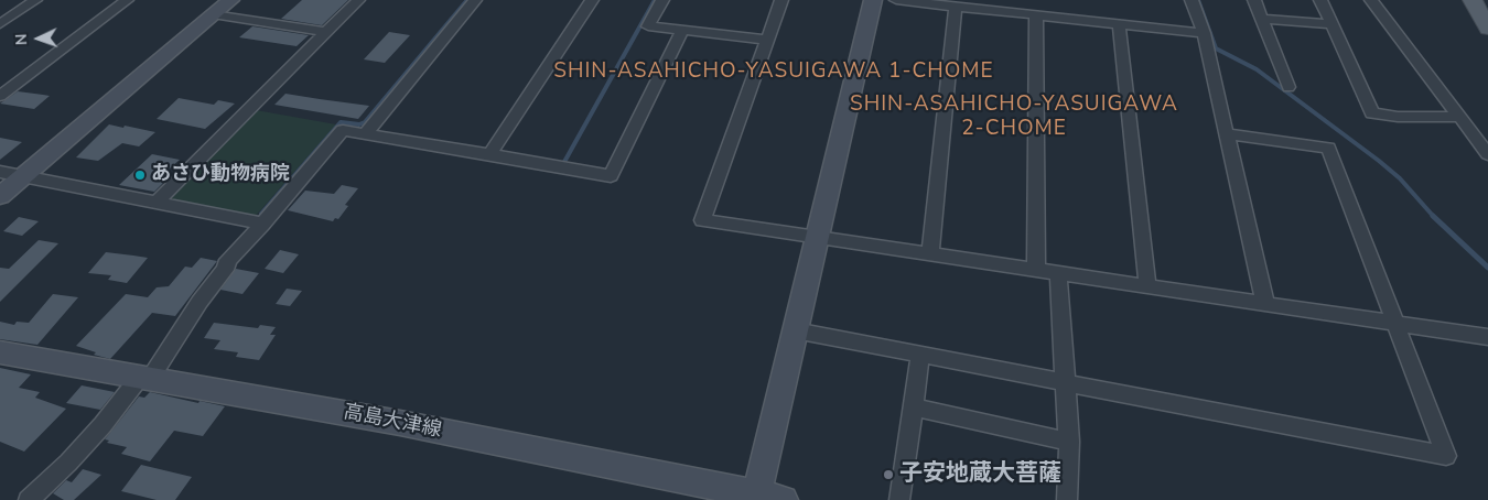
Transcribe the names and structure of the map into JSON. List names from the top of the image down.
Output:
{
  "streets": {
    "street": ["高島大津線"]
  },
  "districts": ["SHIN-ASAHICHO-YASUIGAWA 1-CHOME", "SHIN-ASAHICHO-YASUIGAWA 2-CHOME"],
  "places": ["あさひ動物病院", "子安地蔵大菩薩"],
  "north": "left"
}
